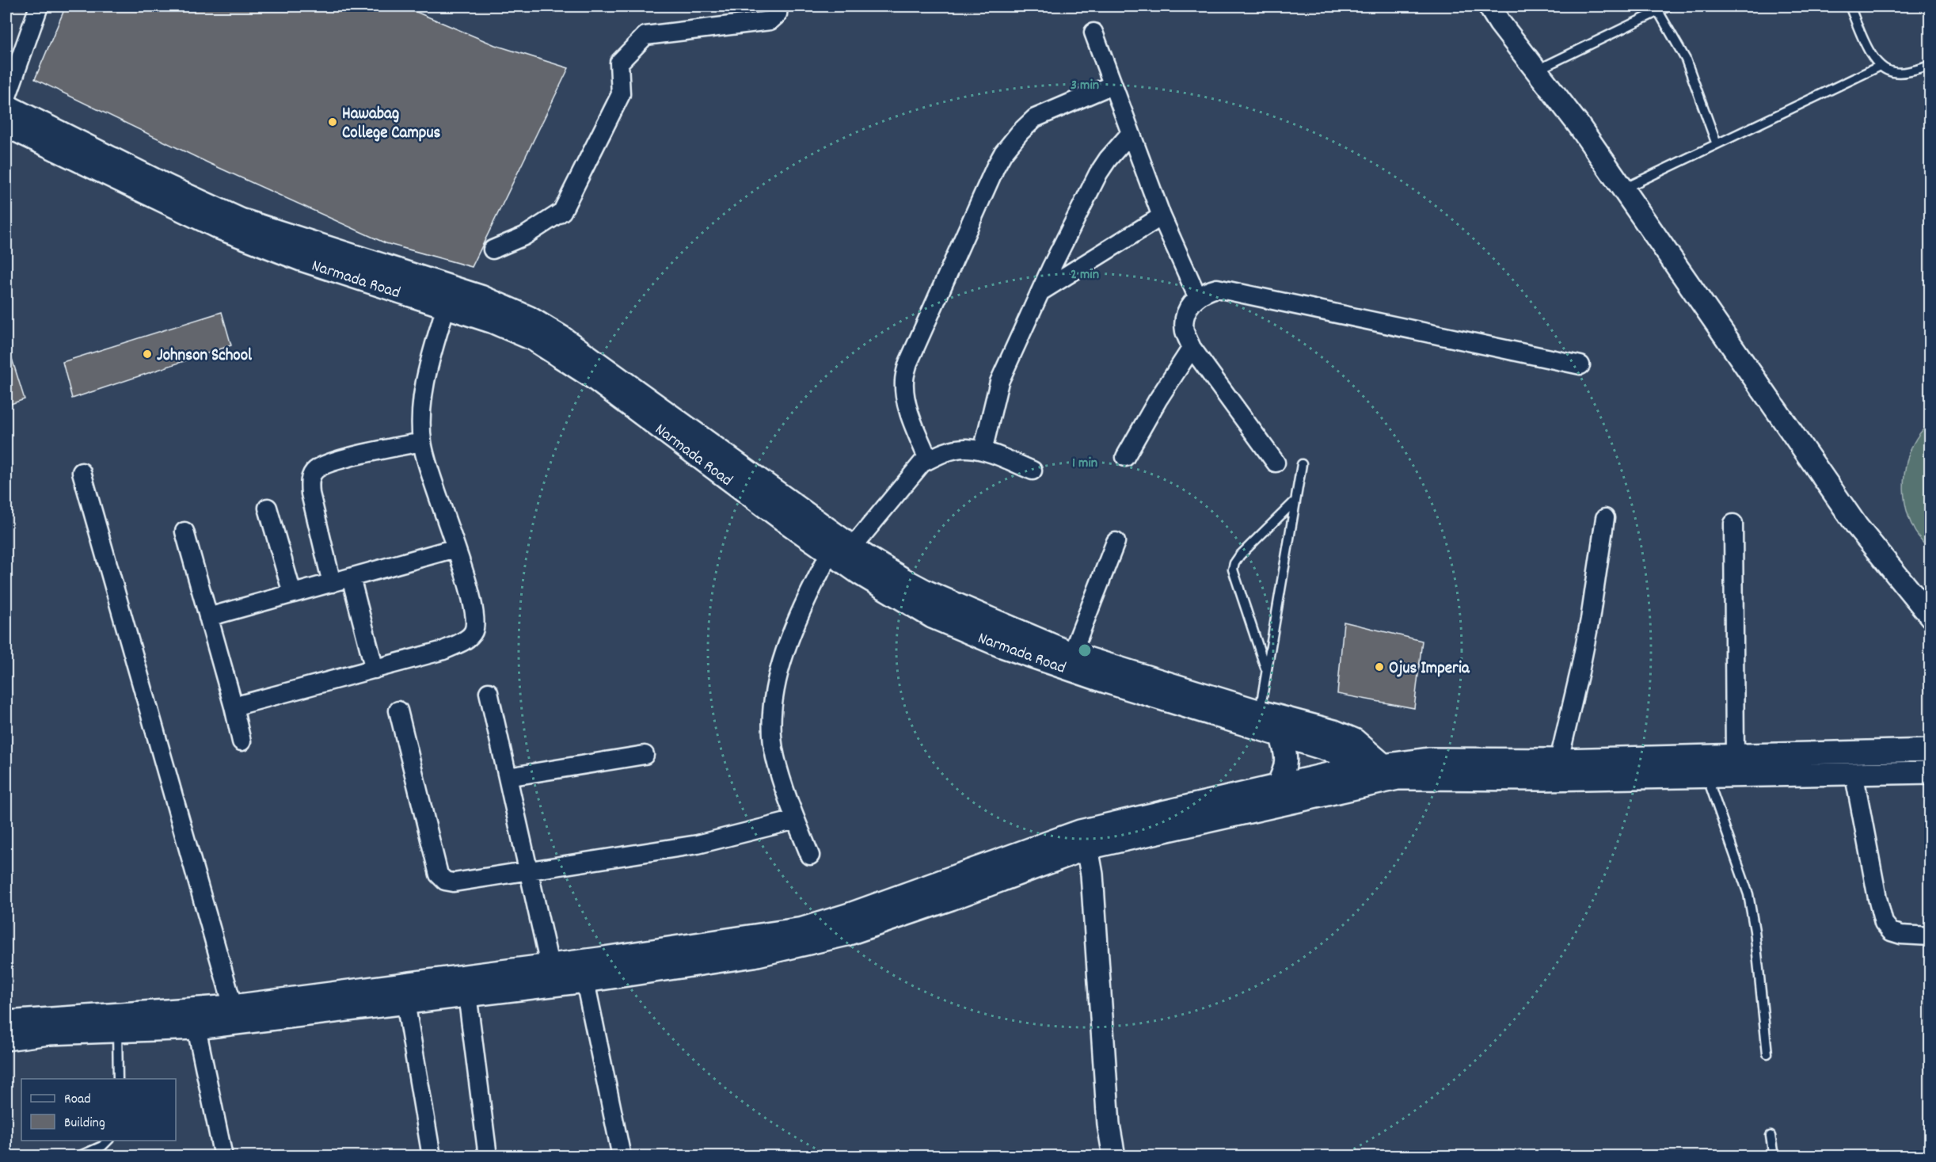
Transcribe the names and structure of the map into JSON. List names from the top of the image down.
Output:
{
  "streets": {
    "street": ["Narmada Road"]
  },
  "places": ["Hawabag College Campus", "Johnson School", "Ojus Imperia"],
  "legend": ["Road", "Building"],
  "rings": ["3 min", "2 min", "1 min"]
}
